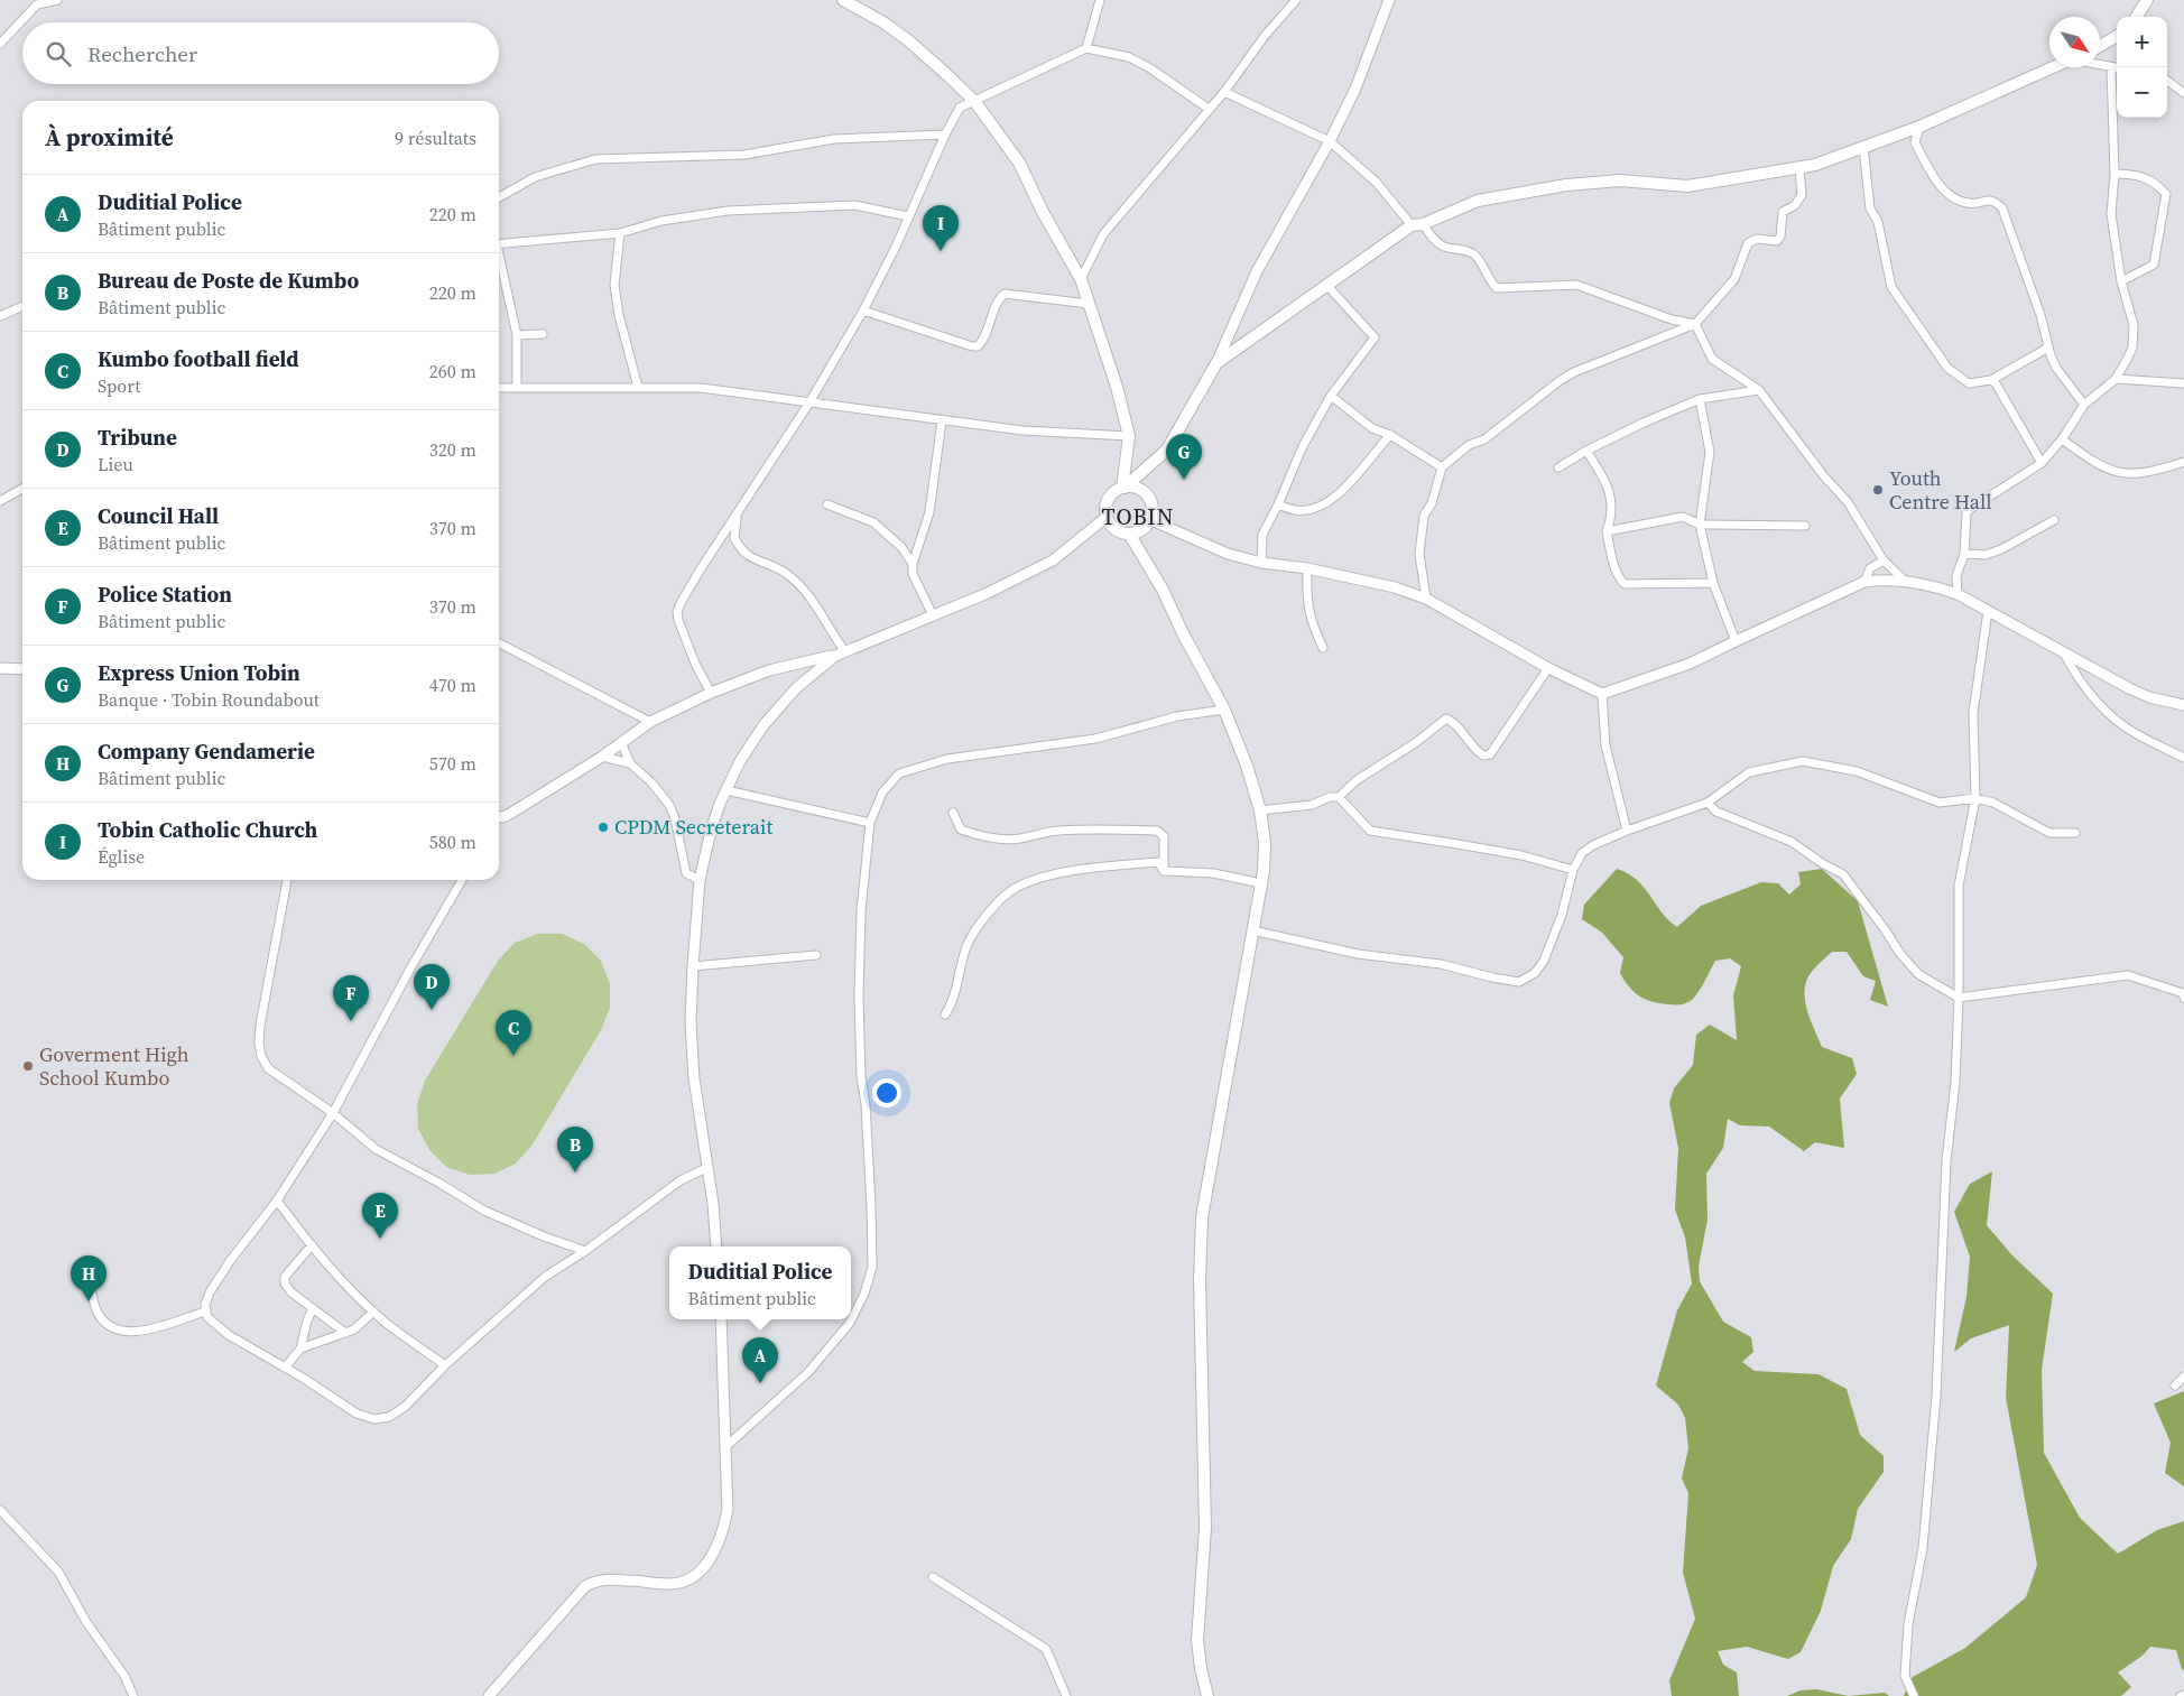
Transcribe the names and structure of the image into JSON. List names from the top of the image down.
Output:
{
  "districts": ["TOBIN"],
  "places": ["Youth Centre Hall", "CPDM Secreterait", "Goverment High School Kumbo"],
  "north": "bottom right",
  "page": {
    "map_buttons": ["+", "−"],
    "search": "Rechercher",
    "heading": ["À proximité", "9 résultats"],
    "list": [
      {
        "mark": "A",
        "name": "Duditial Police",
        "note": "Bâtiment public",
        "value": "220 m"
      },
      {
        "mark": "B",
        "name": "Bureau de Poste de Kumbo",
        "note": "Bâtiment public",
        "value": "220 m"
      },
      {
        "mark": "C",
        "name": "Kumbo football field",
        "note": "Sport",
        "value": "260 m"
      },
      {
        "mark": "D",
        "name": "Tribune",
        "note": "Lieu",
        "value": "320 m"
      },
      {
        "mark": "E",
        "name": "Council Hall",
        "note": "Bâtiment public",
        "value": "370 m"
      },
      {
        "mark": "F",
        "name": "Police Station",
        "note": "Bâtiment public",
        "value": "370 m"
      },
      {
        "mark": "G",
        "name": "Express Union Tobin",
        "note": "Banque · Tobin Roundabout",
        "value": "470 m"
      },
      {
        "mark": "H",
        "name": "Company Gendamerie",
        "note": "Bâtiment public",
        "value": "570 m"
      },
      {
        "mark": "I",
        "name": "Tobin Catholic Church",
        "note": "Église",
        "value": "580 m"
      }
    ],
    "pins": [
      "I",
      "G",
      "D",
      "F",
      "C",
      "B",
      "E",
      "H",
      "A"
    ],
    "popup": ["Duditial Police", "Bâtiment public"]
  }
}
